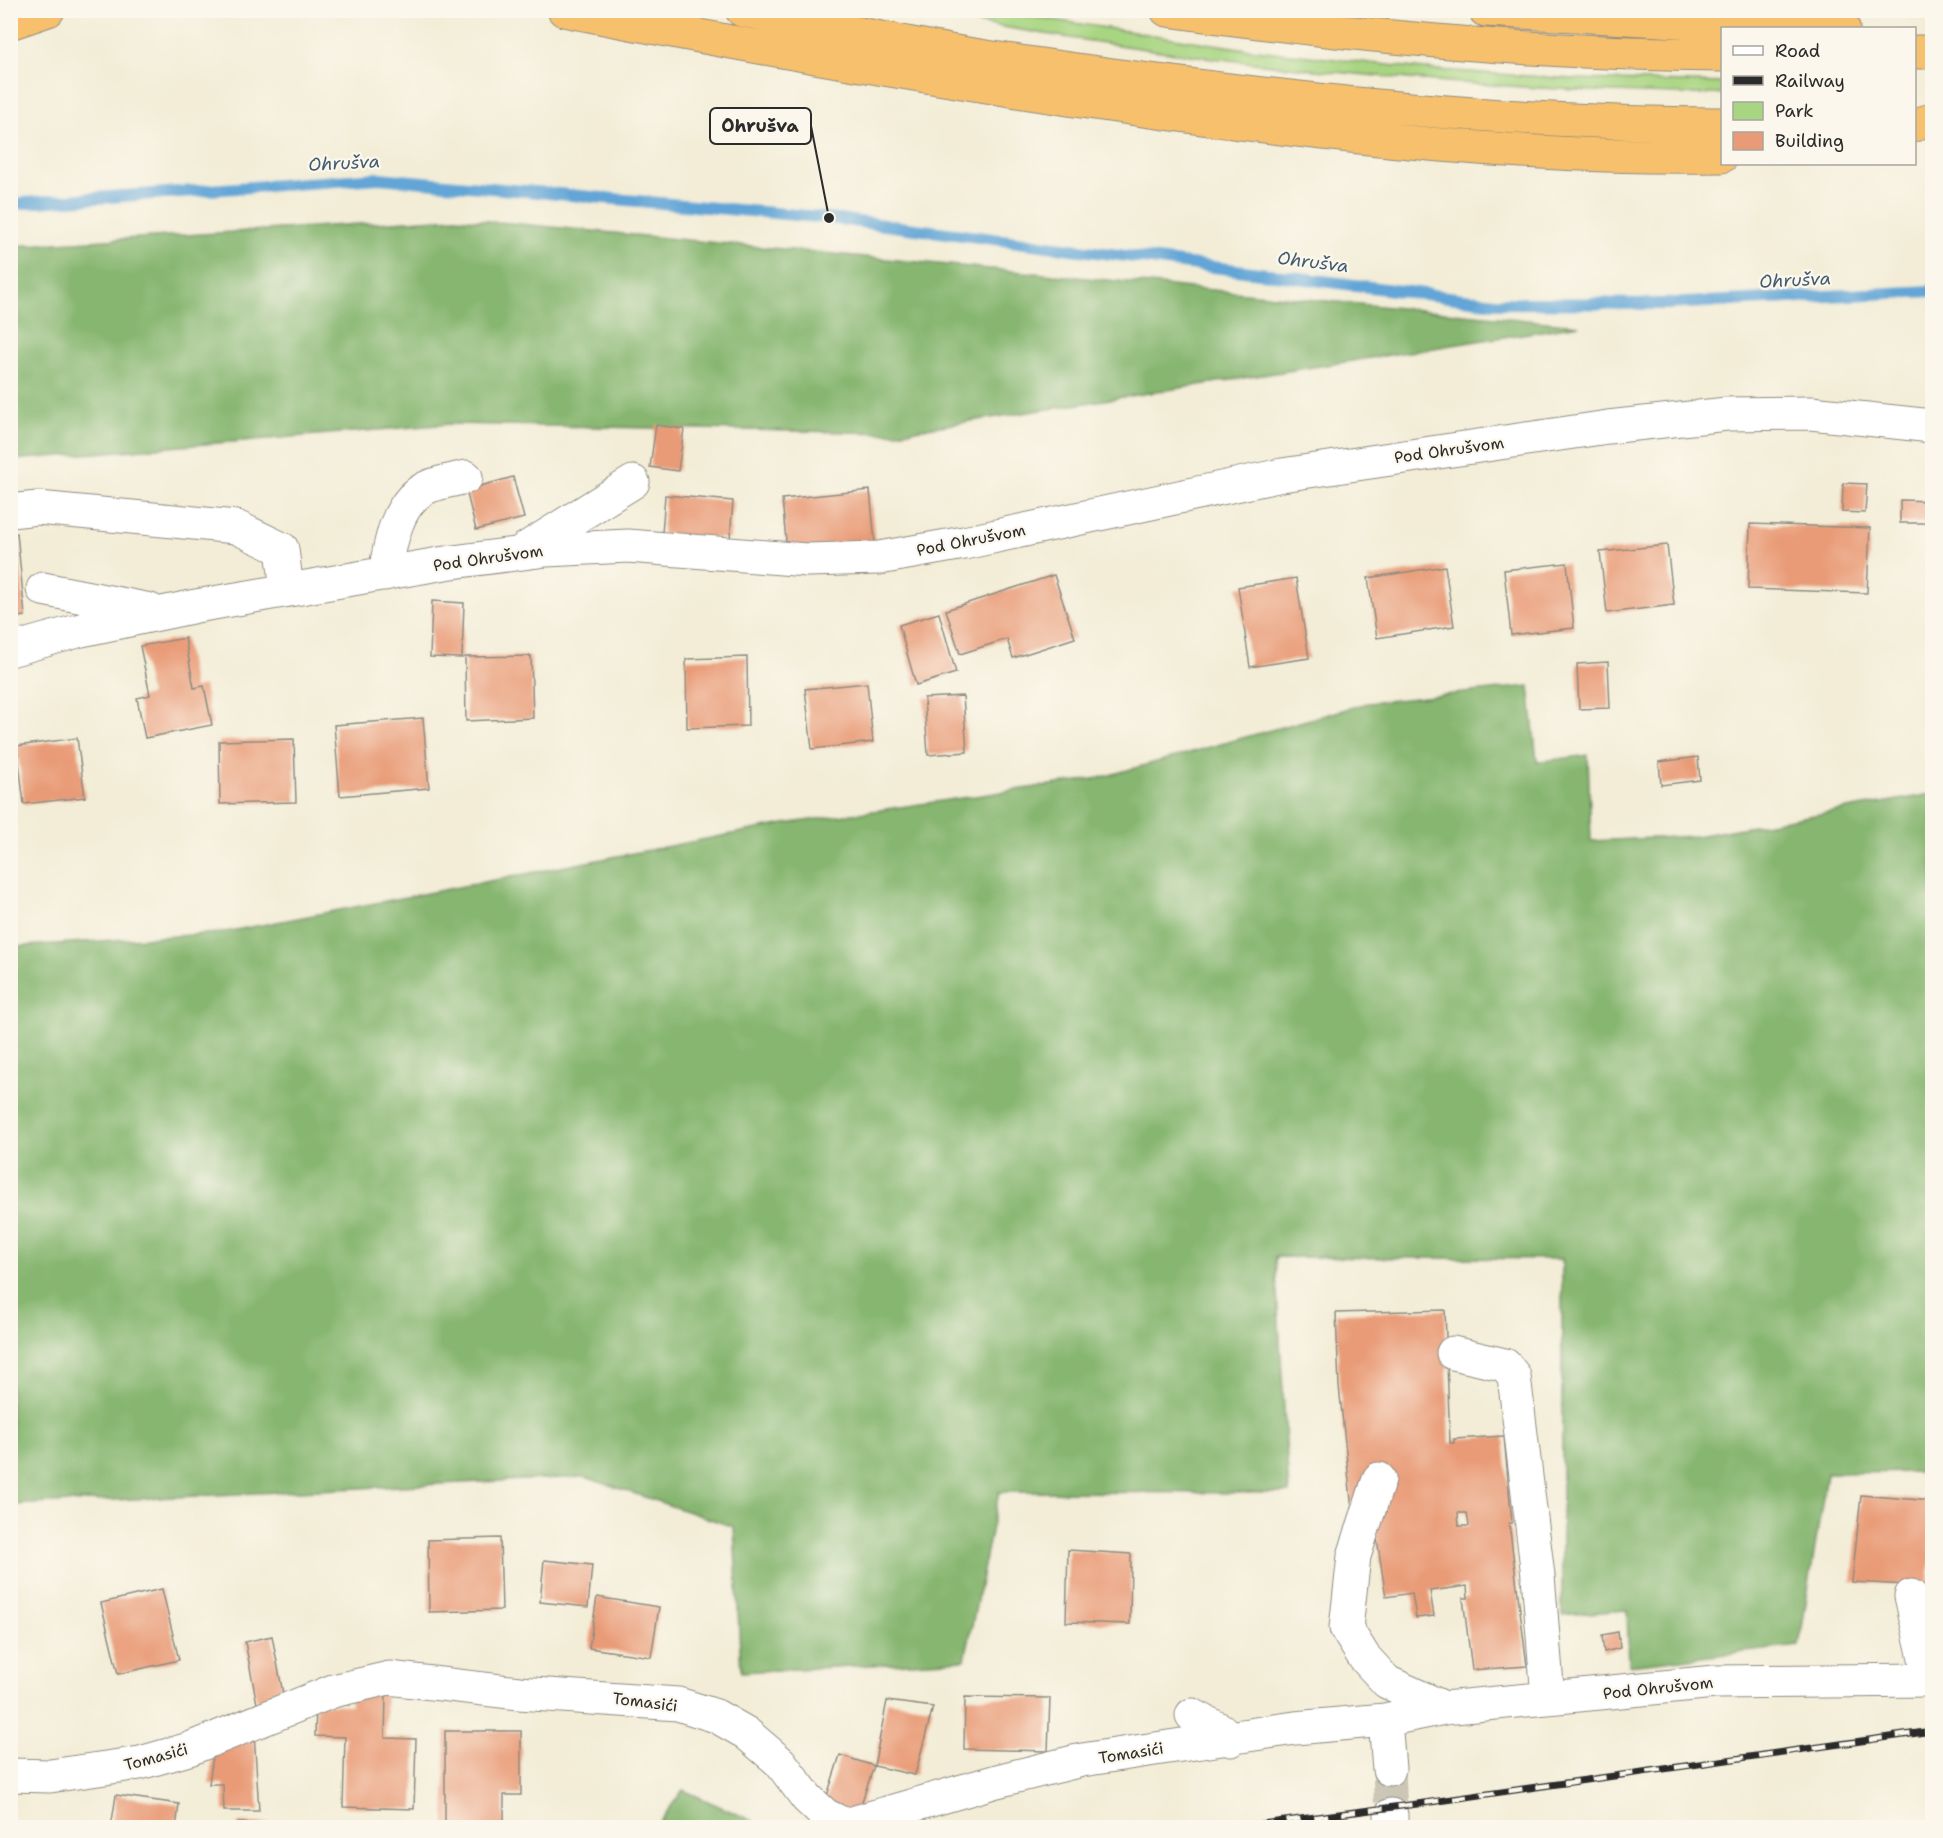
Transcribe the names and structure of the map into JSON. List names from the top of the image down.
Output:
{
  "streets": {
    "street": ["Pod Ohrušvom", "Tomasići"]
  },
  "crossings": [
    ["Pod Ohrušvom", "Tomasići"]
  ],
  "water": ["Ohrušva"],
  "places": ["Ohrušva"],
  "legend": [
    "Road",
    "Railway",
    "Park",
    "Building"
  ]
}
